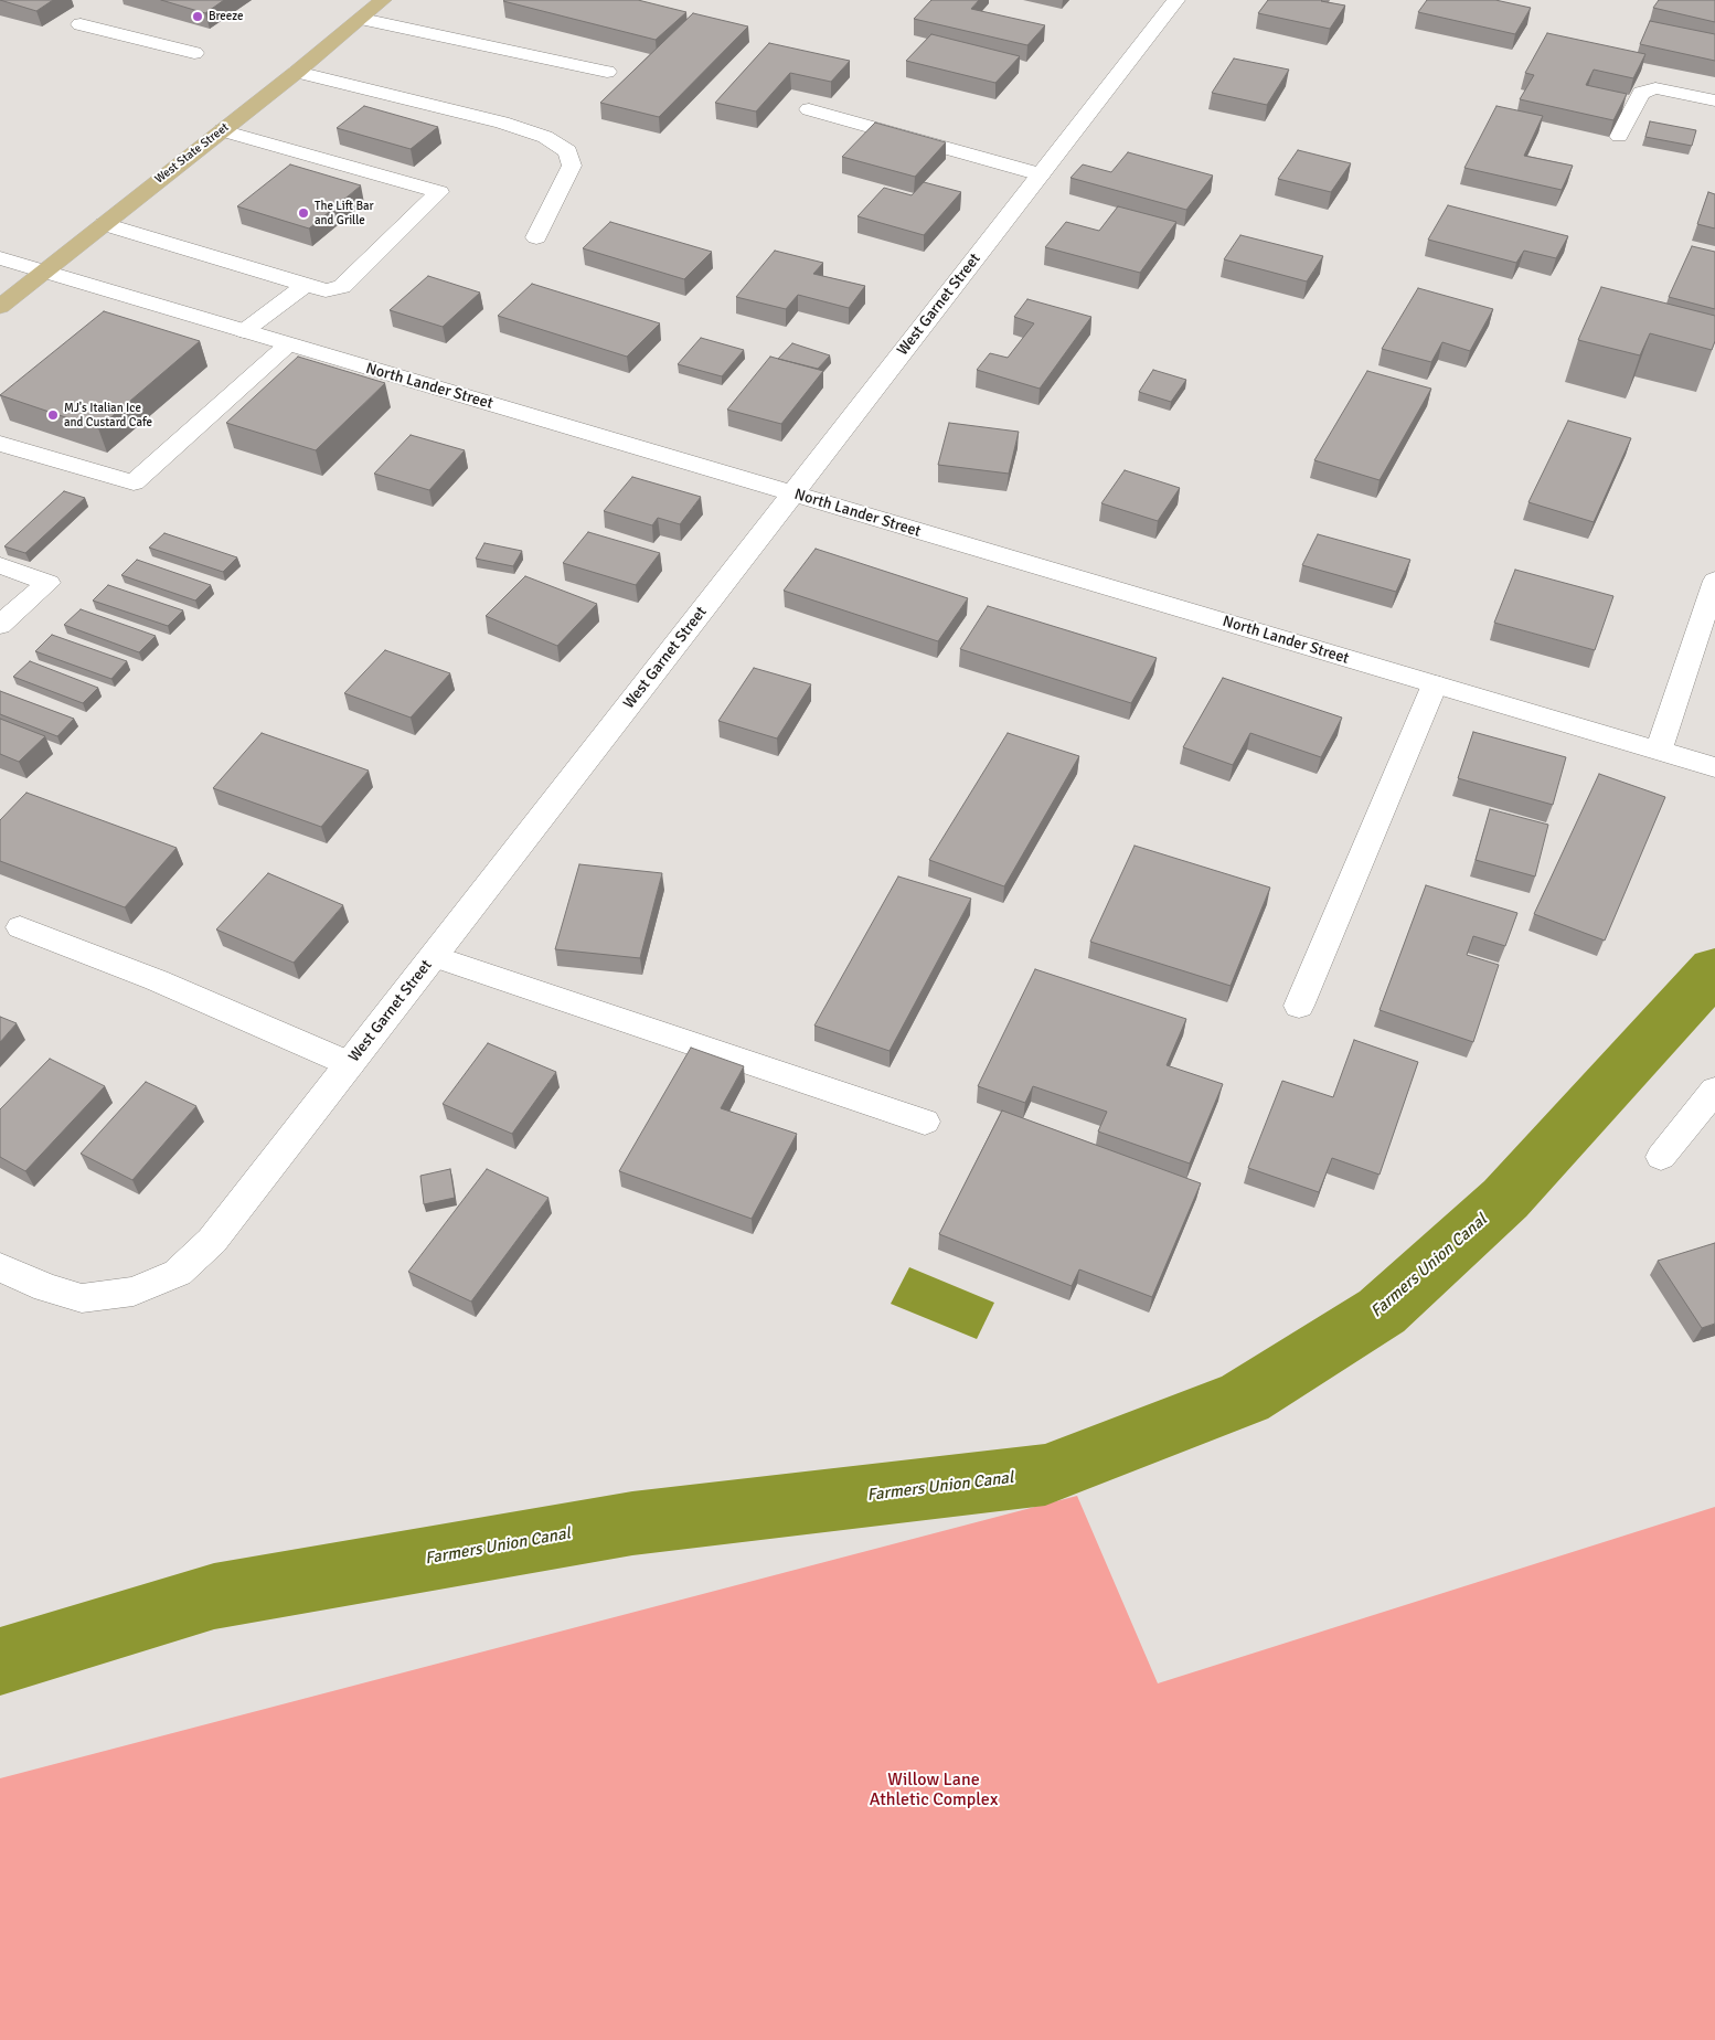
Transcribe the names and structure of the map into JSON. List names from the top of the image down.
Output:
{
  "streets": {
    "main road": ["West State Street"],
    "street": ["West Garnet Street", "North Lander Street"]
  },
  "crossings": [
    ["West State Street", "North Lander Street"],
    ["West Garnet Street", "North Lander Street"]
  ],
  "water": ["Farmers Union Canal"],
  "parks": ["Willow Lane Athletic Complex"],
  "places": ["Breeze", "The Lift Bar and Grille", "MJ's Italian Ice and Custard Cafe"]
}
